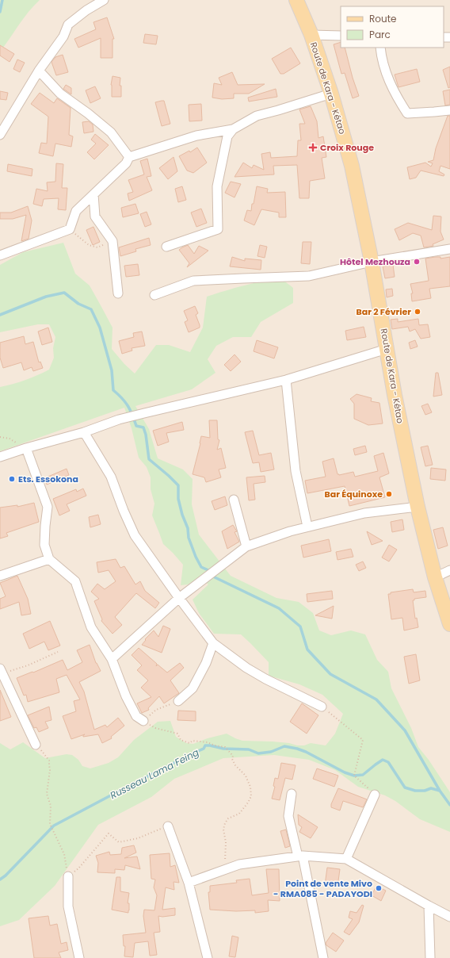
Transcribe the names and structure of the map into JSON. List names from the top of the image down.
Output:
{
  "streets": {
    "main road": ["Route de Kara - Kétao"]
  },
  "water": ["Russeau Lama Feing"],
  "places": {
    "health": ["Croix Rouge"],
    "other": [
      "Hôtel Mezhouza",
      "Bar 2 Février",
      "Ets. Essokona",
      "Bar Équinoxe",
      "Point de vente Mivo - RMA085 - PADAYODI"
    ]
  },
  "legend": ["Route", "Parc"]
}
